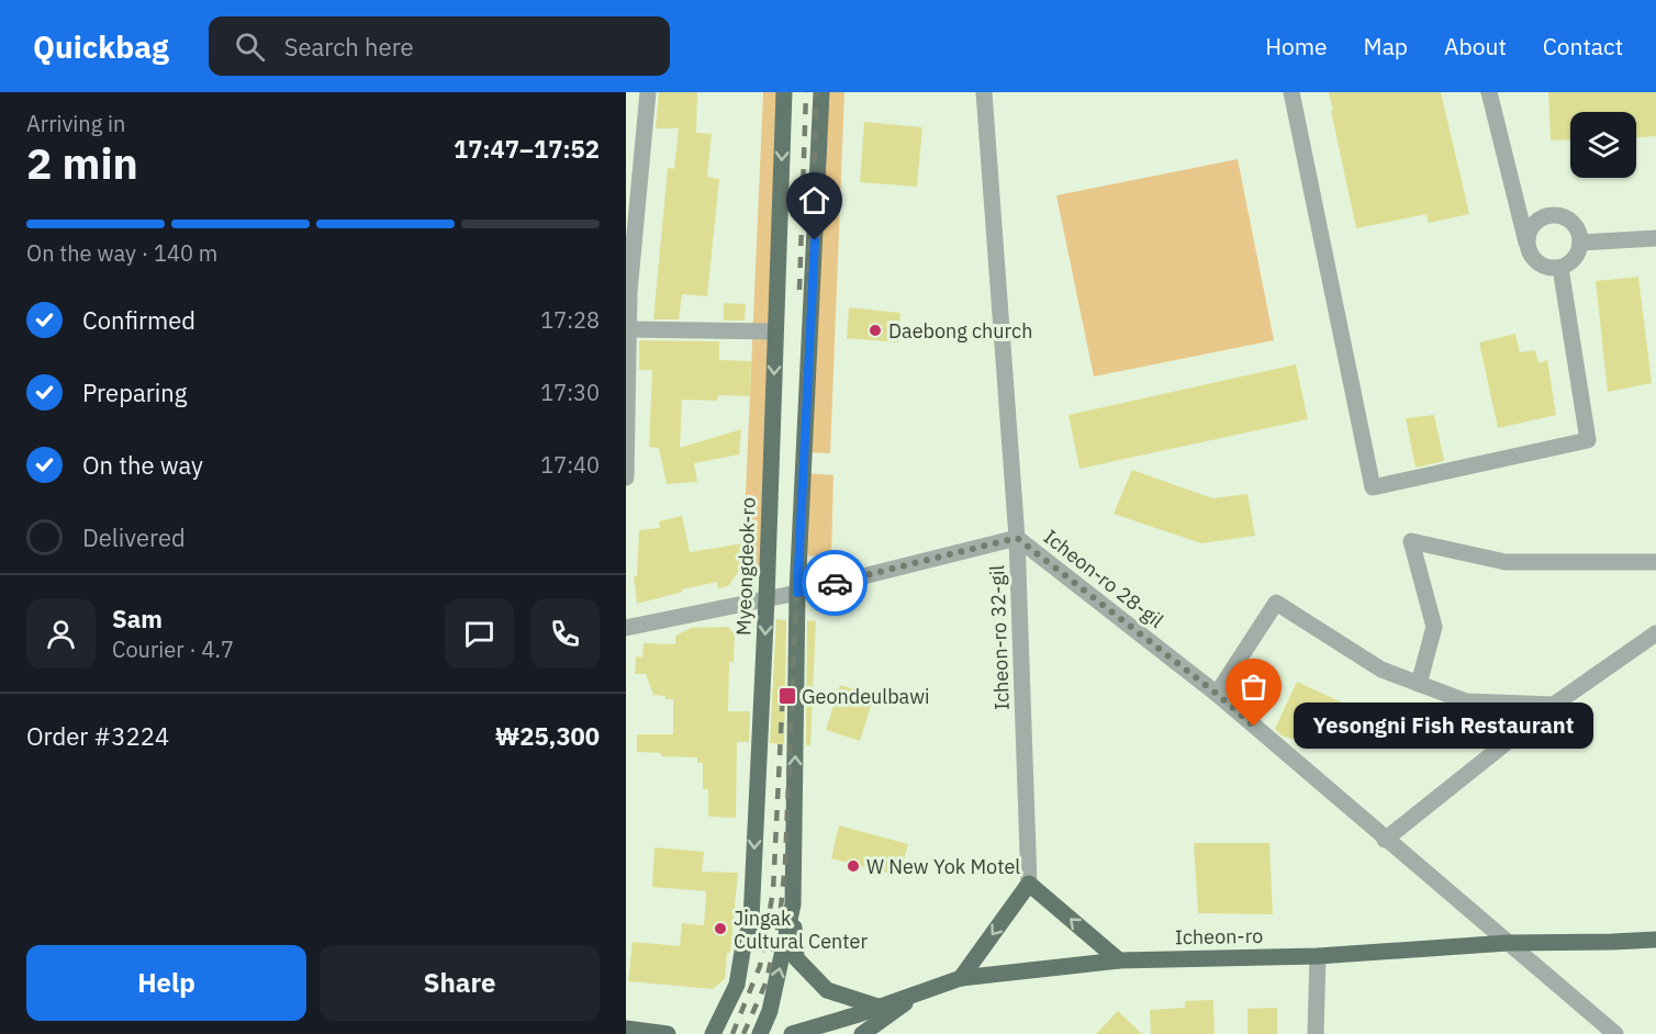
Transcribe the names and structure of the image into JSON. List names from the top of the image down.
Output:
{
  "streets": {
    "main road": ["Myeongdeok-ro", "Icheon-ro"],
    "street": ["Icheon-ro 28-gil", "Icheon-ro 32-gil"]
  },
  "crossings": [
    ["Myeongdeok-ro", "Icheon-ro 32-gil"],
    ["Icheon-ro 28-gil", "Icheon-ro 32-gil"],
    ["Icheon-ro 28-gil", "Icheon-ro"]
  ],
  "places": {
    "other": [
      "Daebong church",
      "Yesongni Fish Restaurant",
      "W New Yok Motel",
      "Jingak Cultural Center"
    ],
    "transit": ["Geondeulbawi"]
  },
  "page": {
    "header": "Quickbag",
    "search": "Search here",
    "nav": [
      "Home",
      "Map",
      "About",
      "Contact"
    ],
    "heading": ["2 min", "Arriving in", "17:47–17:52"],
    "panel": [
      "Sam",
      "Courier · 4.7",
      "Order #3224",
      "₩25,300"
    ],
    "bar": "On the way · 140 m",
    "list": [
      ["Confirmed", "17:28"],
      ["Preparing", "17:30"],
      ["On the way", "17:40"],
      "Delivered"
    ],
    "bubble": "Yesongni Fish Restaurant",
    "buttons": ["Help", "Share"]
  }
}
